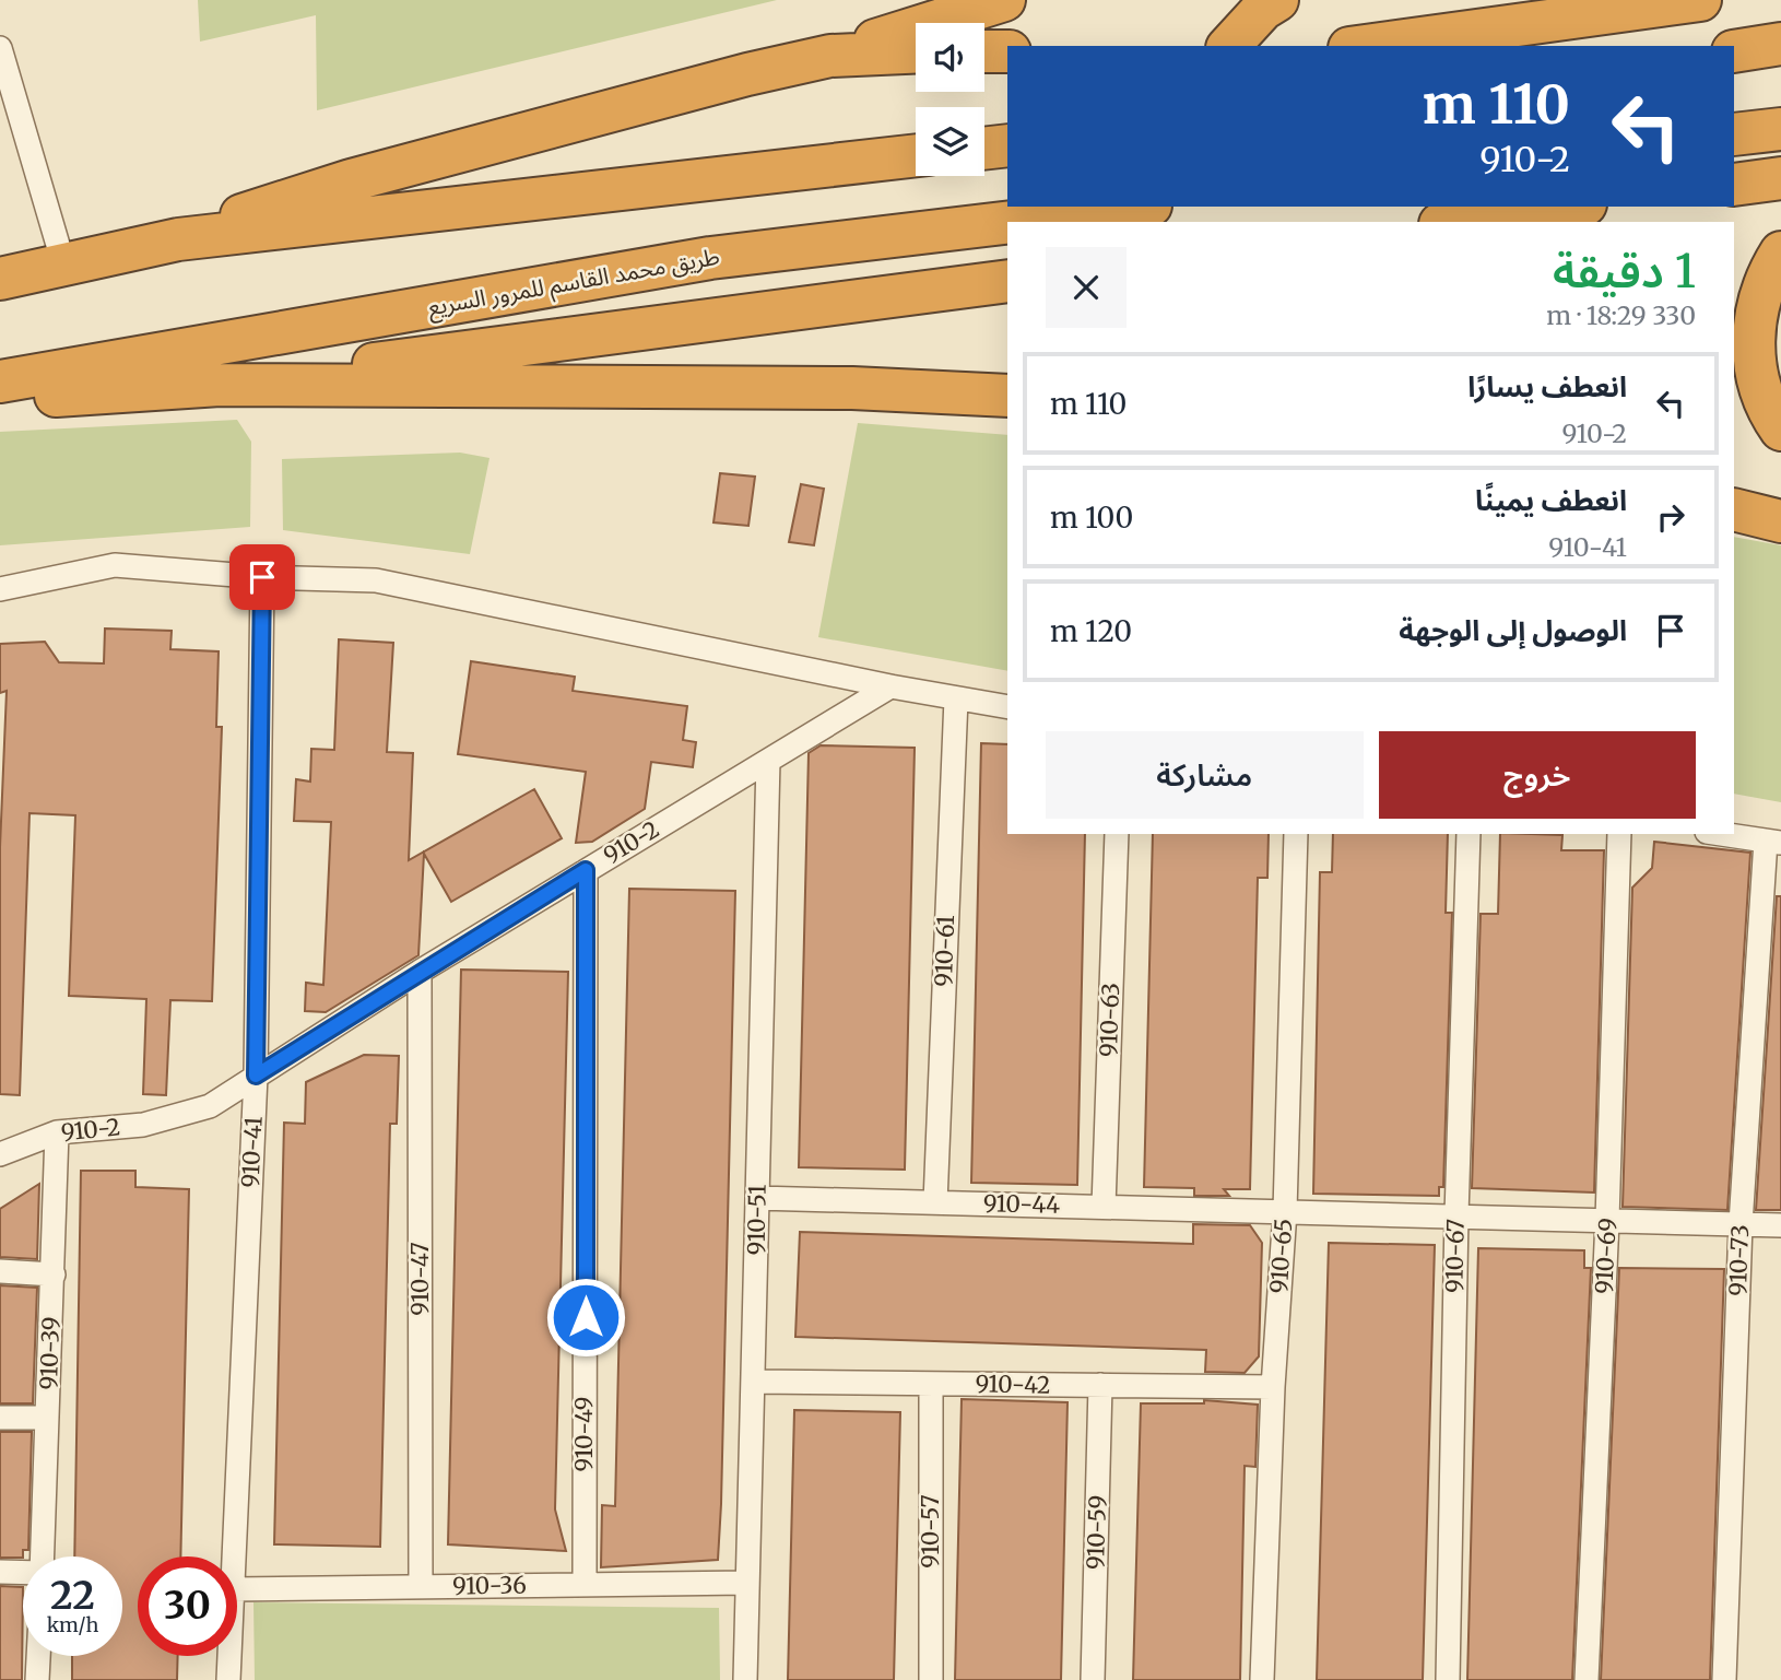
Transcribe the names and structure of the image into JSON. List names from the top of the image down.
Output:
{
  "streets": {
    "highway": ["طريق محمد القاسم للمرور السريع"],
    "street": [
      "910-2",
      "910-61",
      "910-63",
      "910-41",
      "910-44",
      "910-51",
      "910-65",
      "910-67",
      "910-69",
      "910-73",
      "910-47",
      "910-39",
      "910-42",
      "910-49",
      "910-57",
      "910-59",
      "910-36"
    ]
  },
  "crossings": [
    ["910-2", "910-41"],
    ["910-2", "910-51"],
    ["910-2", "910-47"],
    ["910-2", "910-39"],
    ["910-2", "910-49"],
    ["910-61", "910-44"],
    ["910-63", "910-44"],
    ["910-44", "910-51"],
    ["910-44", "910-65"],
    ["910-44", "910-67"],
    ["910-44", "910-69"],
    ["910-44", "910-73"],
    ["910-51", "910-42"],
    ["910-51", "910-36"],
    ["910-65", "910-42"],
    ["910-47", "910-36"],
    ["910-42", "910-57"],
    ["910-42", "910-59"],
    ["910-49", "910-36"]
  ],
  "page": {
    "turn": ["110 m", "910-2"],
    "heading": ["1 دقيقة", "330 m · 18:29"],
    "list": [
      {
        "name": "انعطف يسارًا",
        "note": "910-2",
        "value": "110 m"
      },
      {
        "name": "انعطف يمينًا",
        "note": "910-41",
        "value": "100 m"
      },
      {
        "name": "الوصول إلى الوجهة",
        "value": "120 m"
      }
    ],
    "buttons": ["خروج", "مشاركة"],
    "speed": "22 km/h",
    "limit": "30"
  }
}
